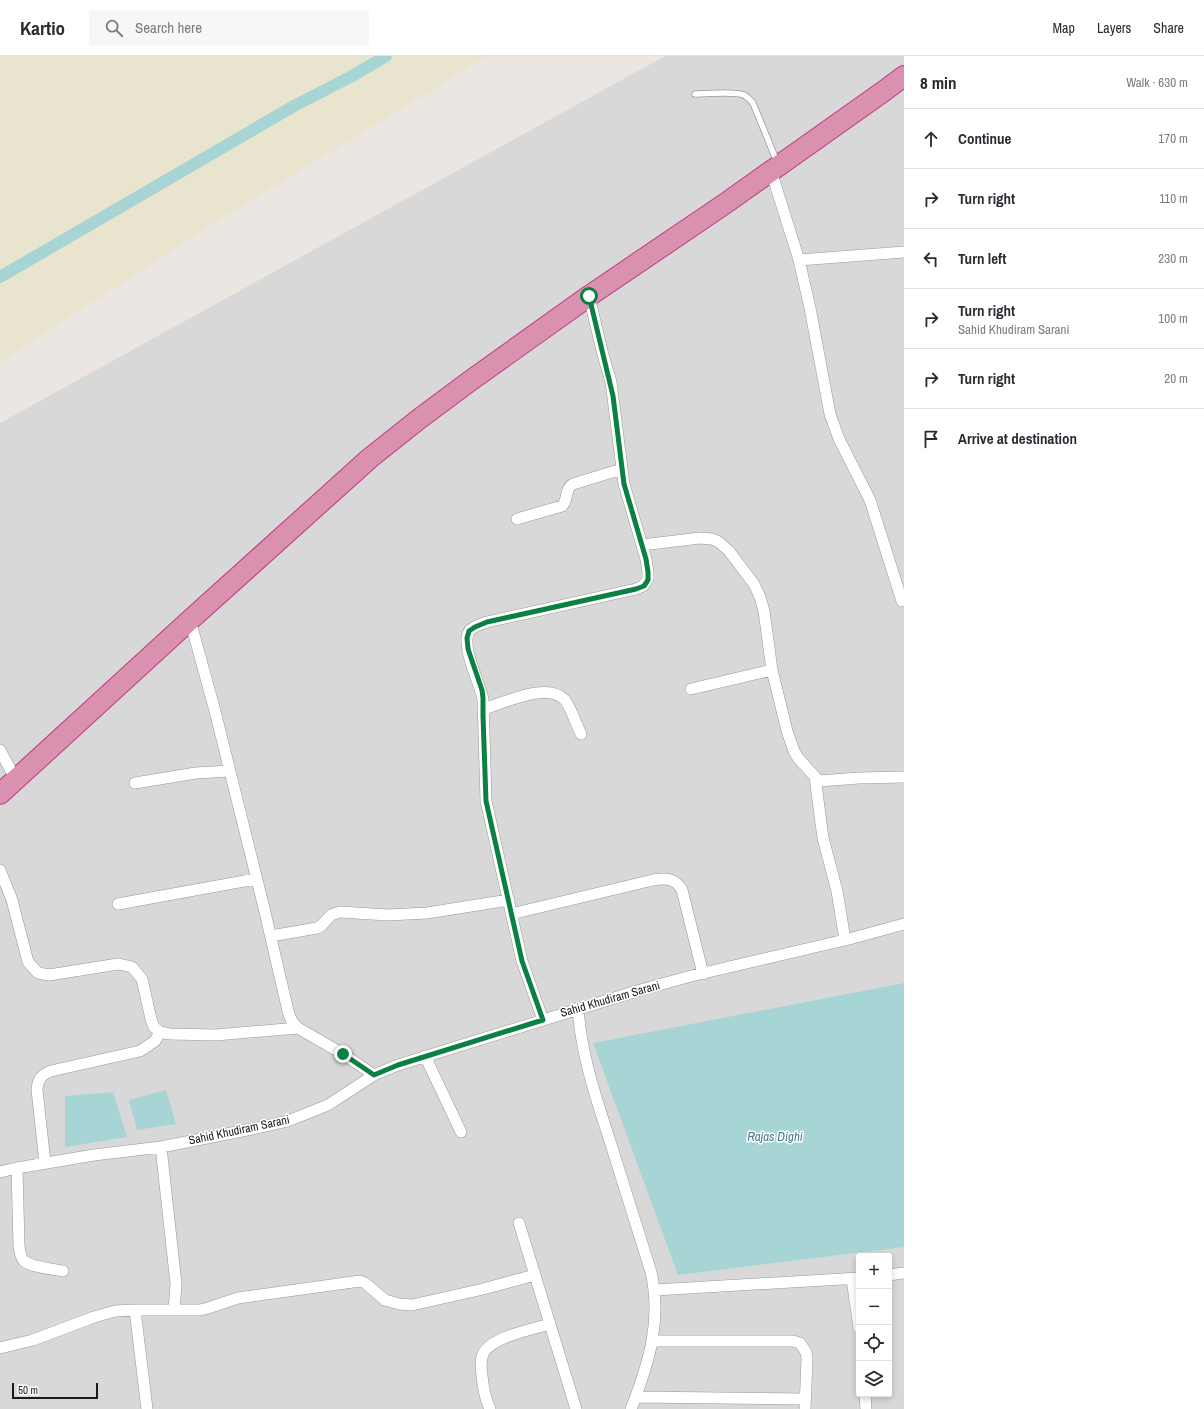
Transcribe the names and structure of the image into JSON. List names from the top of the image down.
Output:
{
  "streets": {
    "street": ["Sahid Khudiram Sarani"]
  },
  "water": ["Rajas Dighi"],
  "scale_bar": "50 m",
  "page": {
    "header": "Kartio",
    "search": "Search here",
    "nav": ["Map", "Layers", "Share"],
    "heading": ["8 min", "Walk · 630 m"],
    "list": [
      ["Continue", "170 m"],
      ["Turn right", "110 m"],
      ["Turn left", "230 m"],
      ["Turn right", "Sahid Khudiram Sarani", "100 m"],
      ["Turn right", "20 m"],
      "Arrive at destination"
    ],
    "map_buttons": ["+", "−"],
    "scale": "50 m"
  }
}
